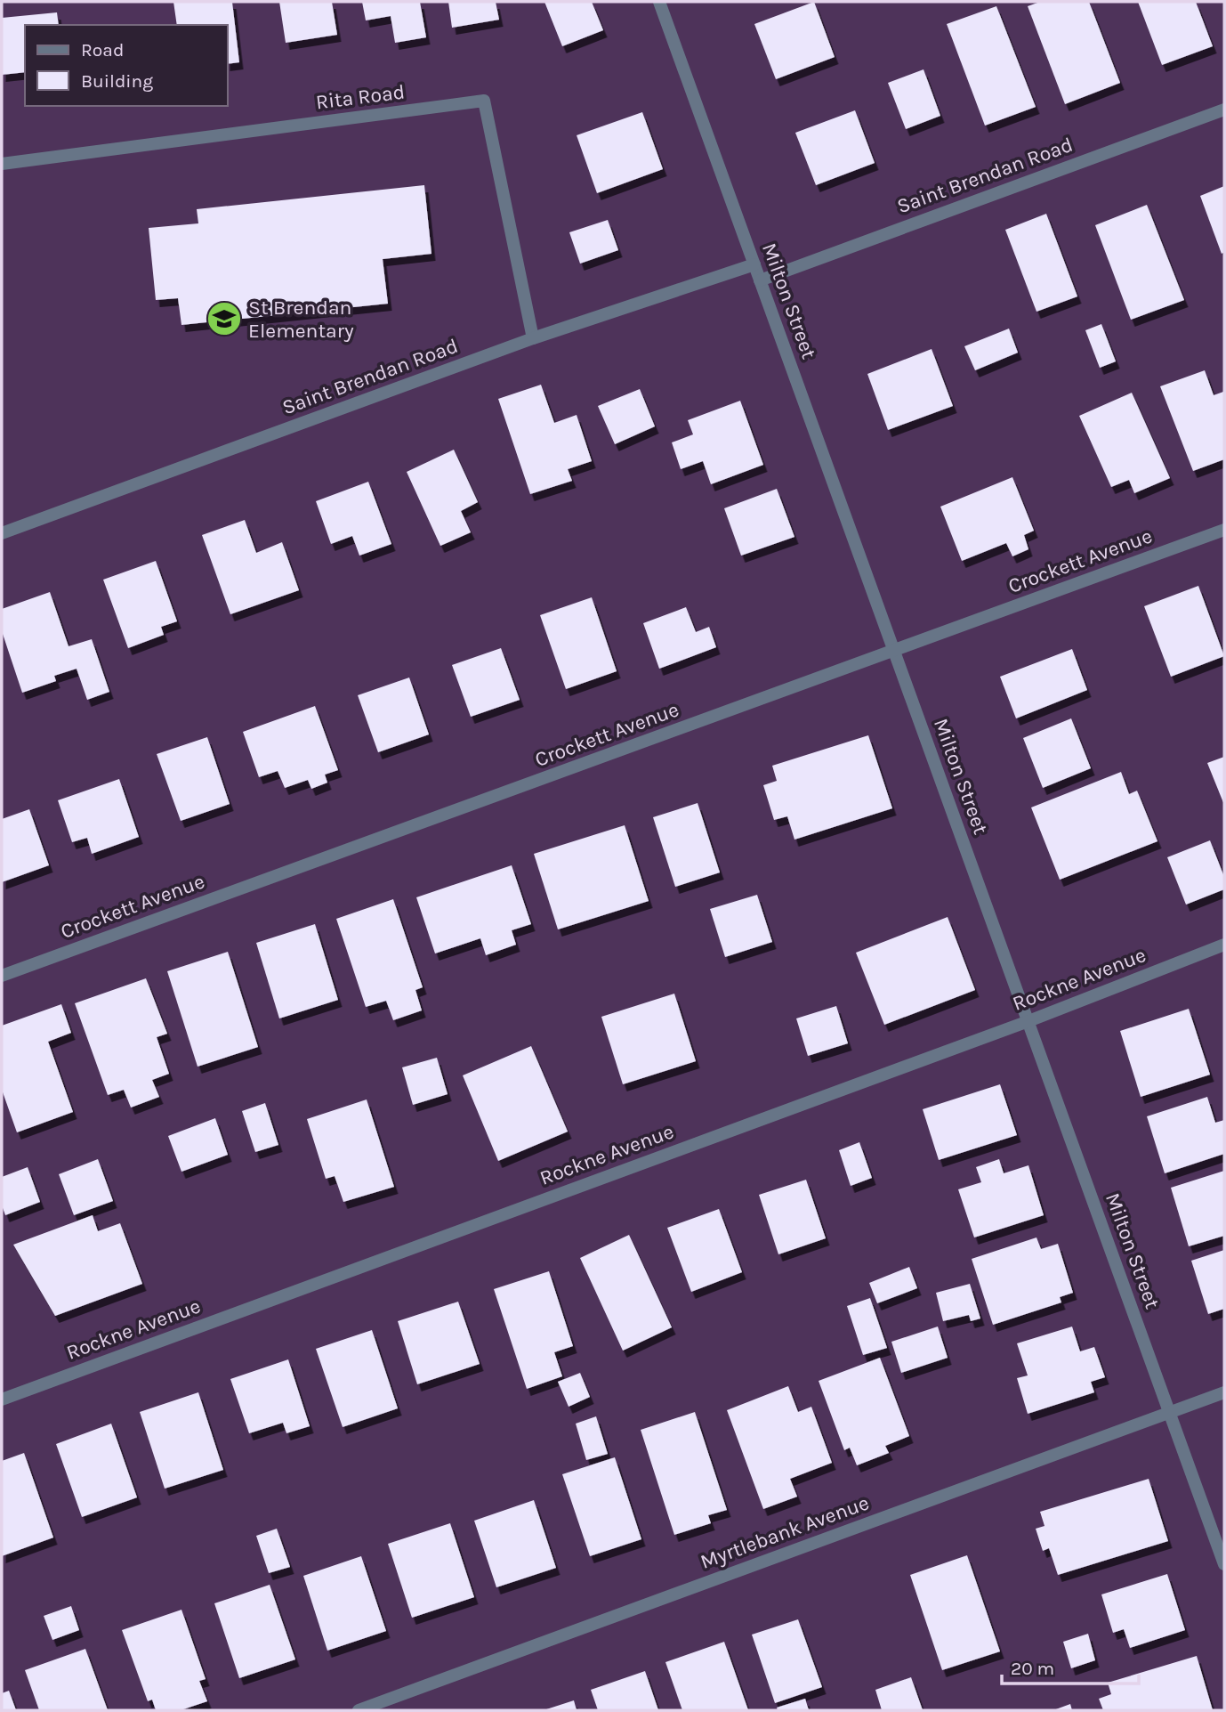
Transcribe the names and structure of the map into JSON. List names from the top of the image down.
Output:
{
  "streets": {
    "street": [
      "Rita Road",
      "Saint Brendan Road",
      "Milton Street",
      "Crockett Avenue",
      "Rockne Avenue",
      "Myrtlebank Avenue"
    ]
  },
  "crossings": [
    ["Rita Road", "Saint Brendan Road"],
    ["Saint Brendan Road", "Milton Street"],
    ["Milton Street", "Crockett Avenue"],
    ["Milton Street", "Rockne Avenue"],
    ["Milton Street", "Myrtlebank Avenue"]
  ],
  "places": {
    "school or university": ["St Brendan Elementary"]
  },
  "legend": ["Road", "Building"],
  "scale_bar": "20 m"
}
